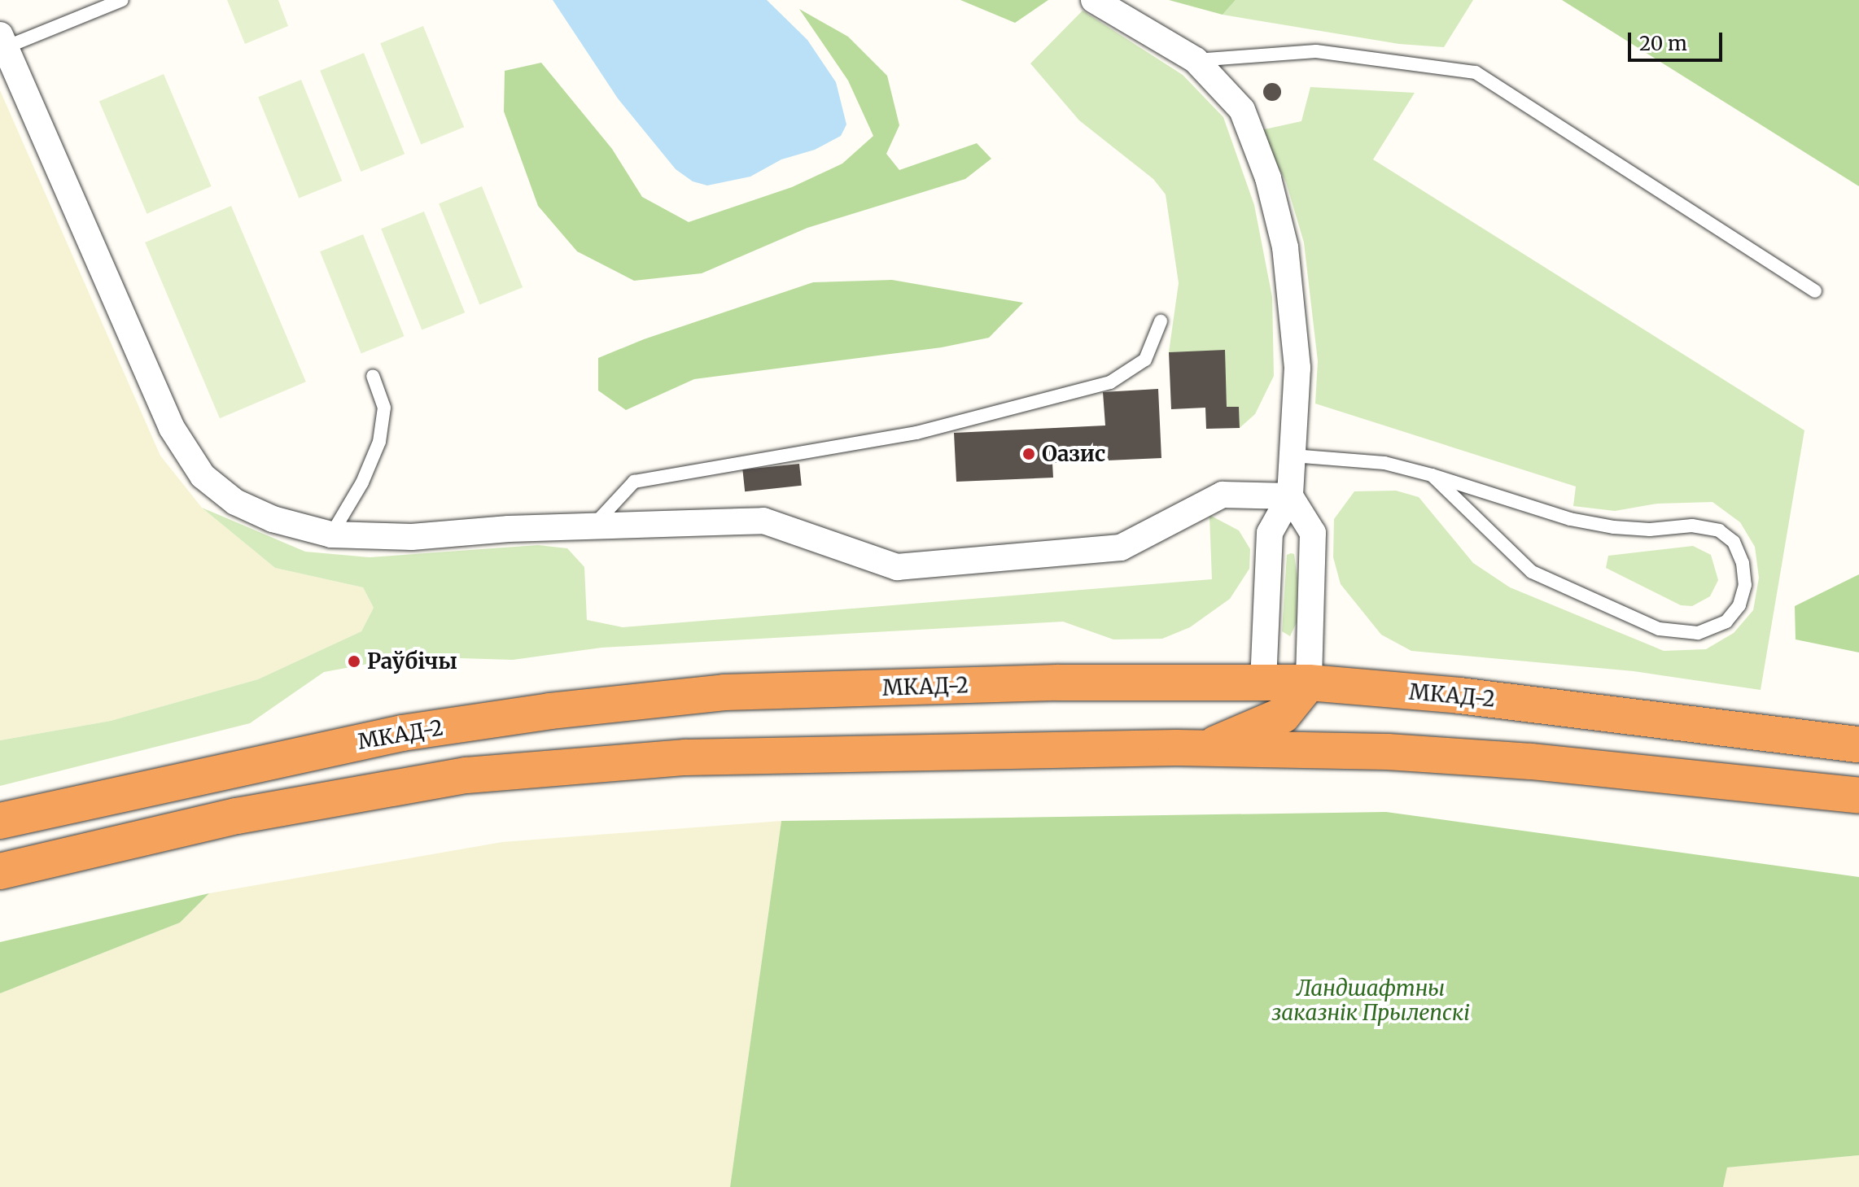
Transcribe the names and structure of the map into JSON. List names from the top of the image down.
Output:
{
  "streets": {
    "highway": ["МКАД-2"]
  },
  "parks": ["Ландшафтны заказнік Прылепскі"],
  "places": ["Оазис", "Раўбічы"],
  "scale_bar": "20 m"
}
